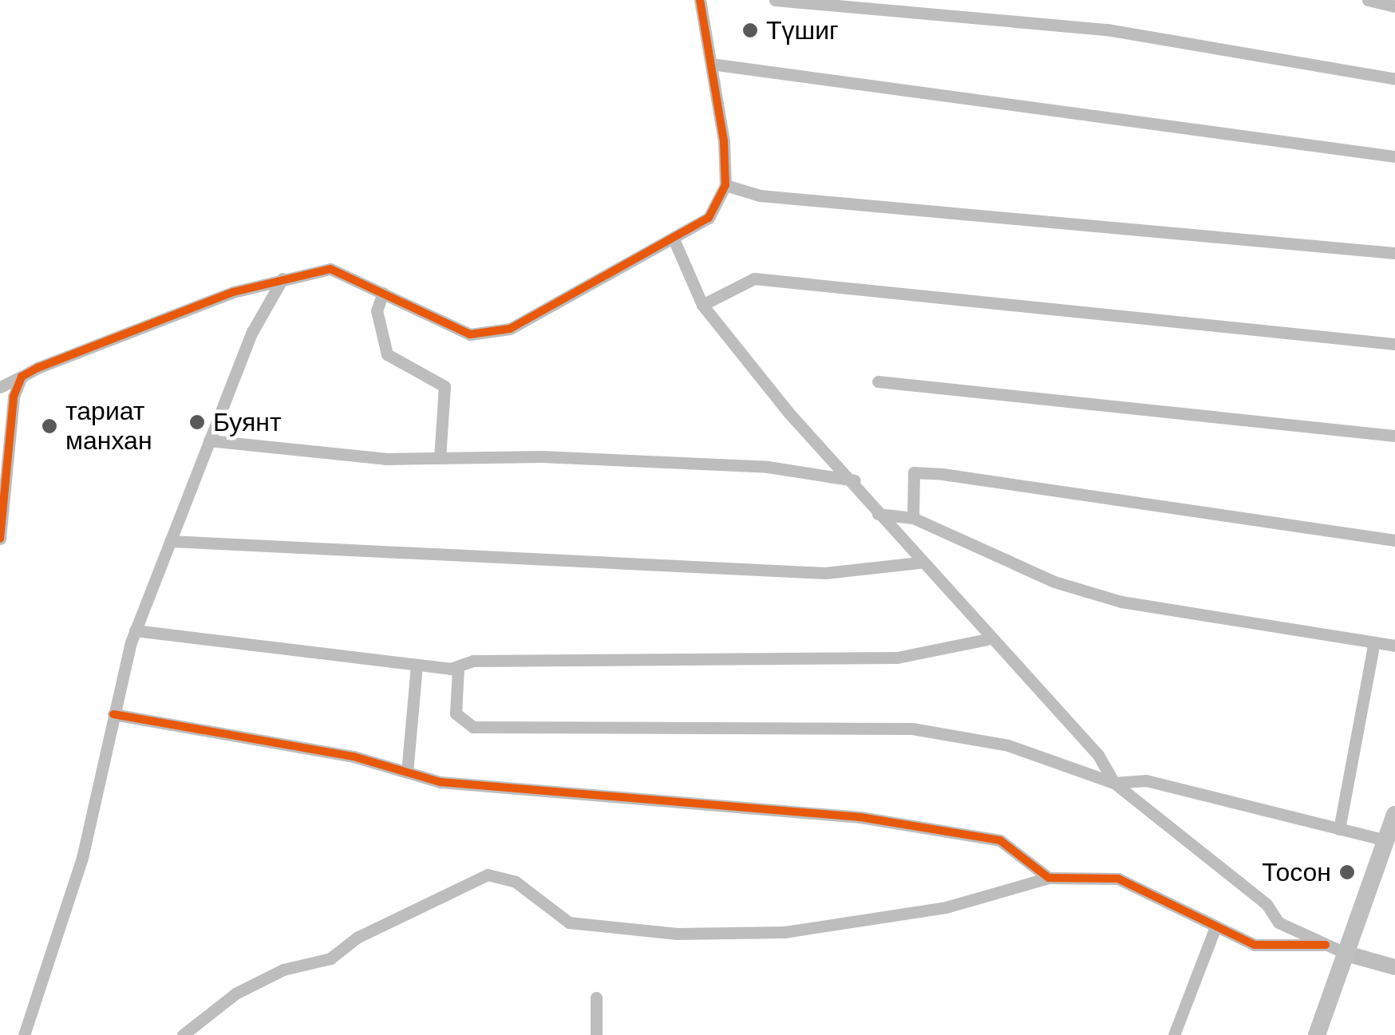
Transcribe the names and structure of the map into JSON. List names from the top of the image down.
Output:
{
  "places": [
    "Түшиг",
    "Буянт",
    "тариат манхан",
    "Тосон"
  ]
}
